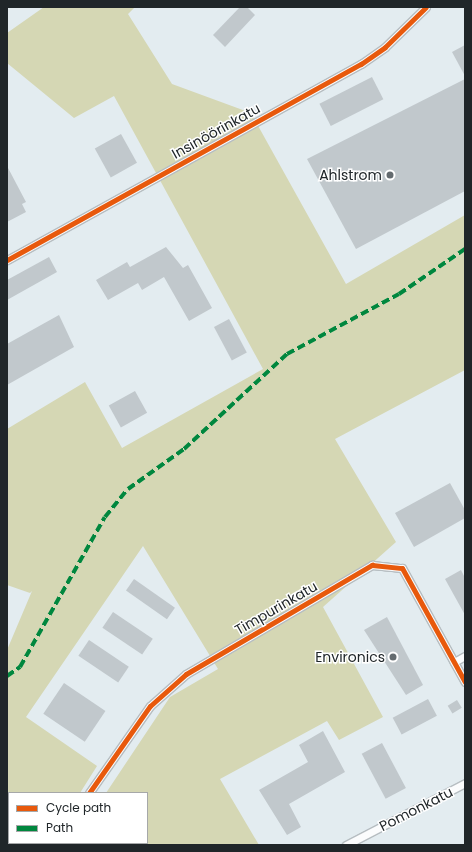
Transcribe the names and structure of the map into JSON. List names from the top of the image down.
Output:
{
  "streets": {
    "street": ["Insinöörinkatu", "Timpurinkatu", "Pomonkatu"]
  },
  "places": ["Ahlstrom", "Environics"],
  "legend": ["Cycle path", "Path"]
}
